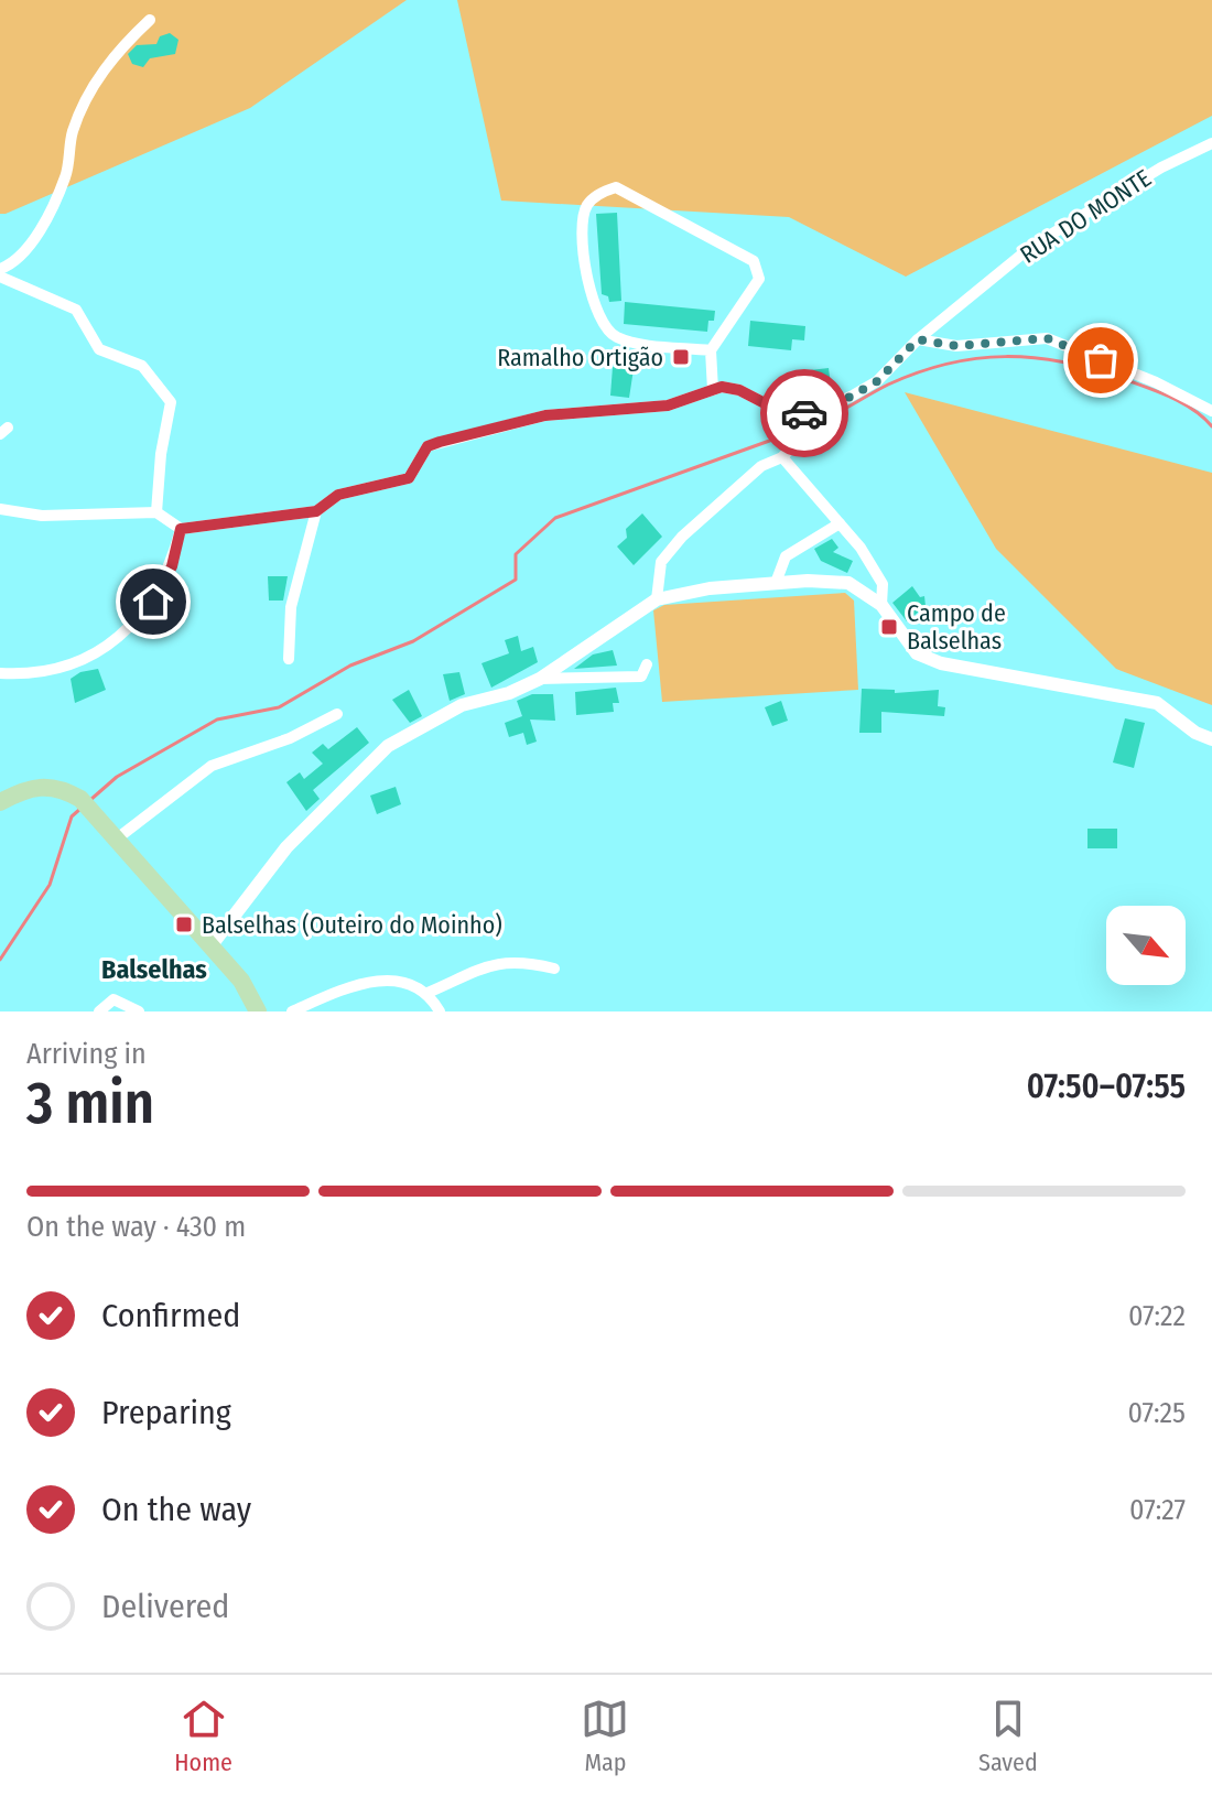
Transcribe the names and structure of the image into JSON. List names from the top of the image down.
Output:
{
  "streets": {
    "street": ["RUA DO MONTE"]
  },
  "districts": ["Balselhas"],
  "places": {
    "transit": ["Ramalho Ortigão", "Campo de Balselhas", "Balselhas (Outeiro do Moinho)"]
  },
  "north": "bottom right",
  "page": {
    "heading": ["3 min", "Arriving in", "07:50–07:55"],
    "bar": "On the way · 430 m",
    "list": [
      ["Confirmed", "07:22"],
      ["Preparing", "07:25"],
      ["On the way", "07:27"],
      "Delivered"
    ],
    "tabs": ["Home", "Map", "Saved"]
  }
}
